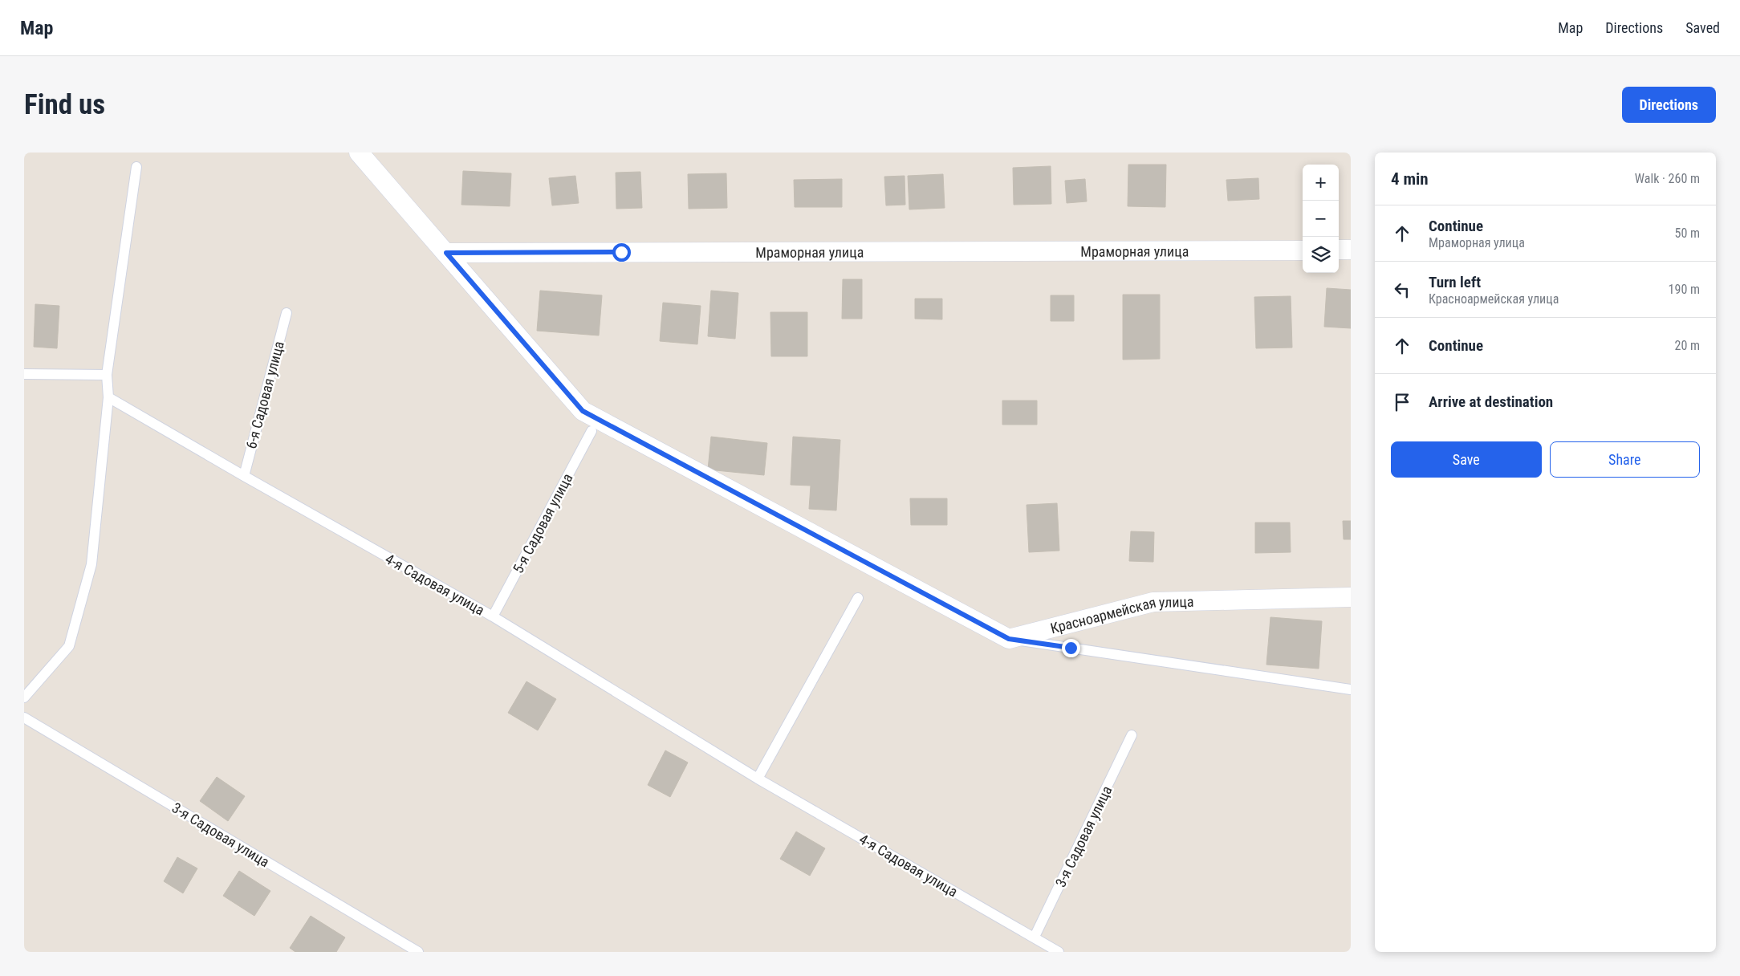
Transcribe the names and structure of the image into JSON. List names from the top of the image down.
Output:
{
  "streets": {
    "street": ["Мраморная улица", "Красноармейская улица"],
    "lane": [
      "6-я Садовая улица",
      "5-я Садовая улица",
      "4-я Садовая улица",
      "3-я Садовая улица"
    ]
  },
  "crossings": [
    ["6-я Садовая улица", "4-я Садовая улица"],
    ["5-я Садовая улица", "4-я Садовая улица"],
    ["4-я Садовая улица", "3-я Садовая улица"]
  ],
  "page": {
    "header": "Map",
    "nav": ["Map", "Directions", "Saved"],
    "buttons": [
      "Directions",
      ["Save", "Share"]
    ],
    "title": "Find us",
    "heading": ["4 min", "Walk · 260 m"],
    "map_buttons": ["+", "−"],
    "list": [
      ["Continue", "Мраморная улица", "50 m"],
      ["Turn left", "Красноармейская улица", "190 m"],
      ["Continue", "20 m"],
      "Arrive at destination"
    ]
  }
}
